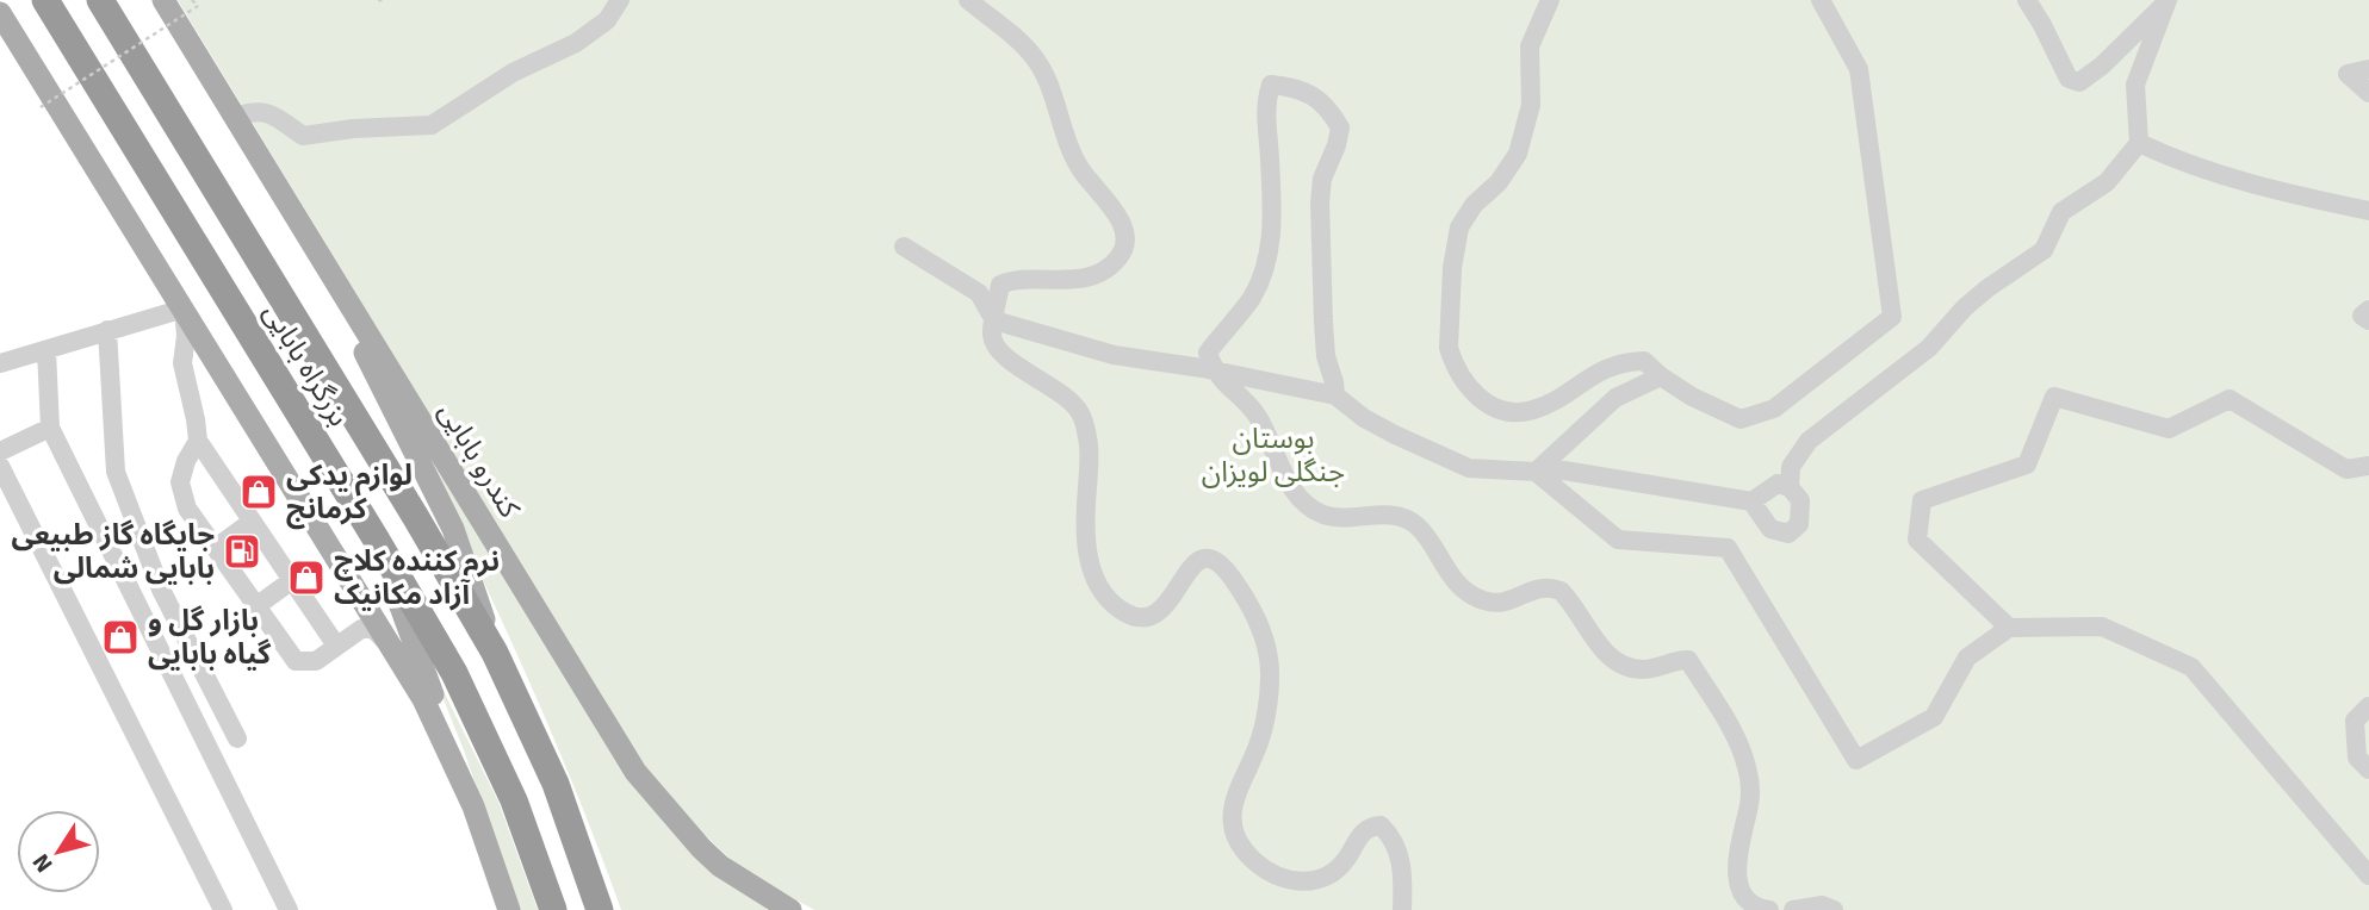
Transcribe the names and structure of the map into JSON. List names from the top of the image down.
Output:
{
  "streets": {
    "highway": ["بزرگراه بابایی"],
    "main road": ["کندرو بابایی"]
  },
  "parks": ["بوستان جنگلی لویزان"],
  "places": {
    "shop": ["لوازم یدکی کرمانج", "نرم کننده کلاچ آزاد مکانیک", "بازار گل و گیاه بابایی"],
    "fuel station": ["جایگاه گاز طبیعی بابایی شمالی"]
  },
  "north": "bottom left"
}
